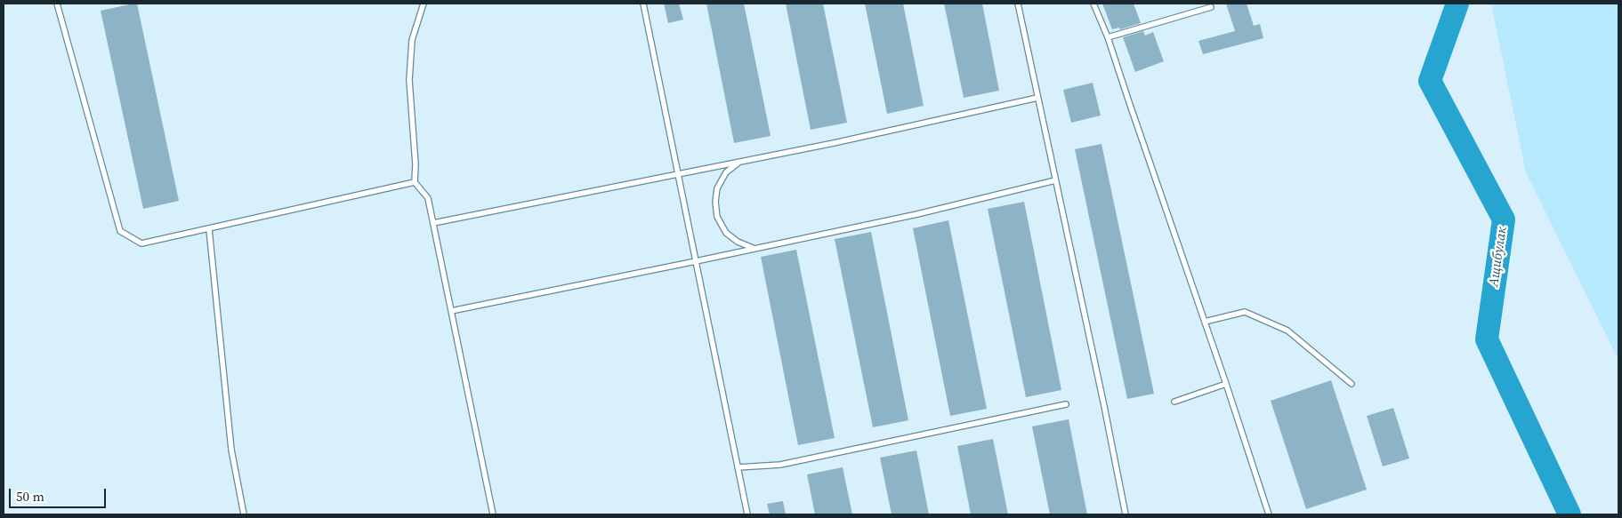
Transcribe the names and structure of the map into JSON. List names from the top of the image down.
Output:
{
  "water": ["Ащибулак"],
  "scale_bar": "50 m"
}
